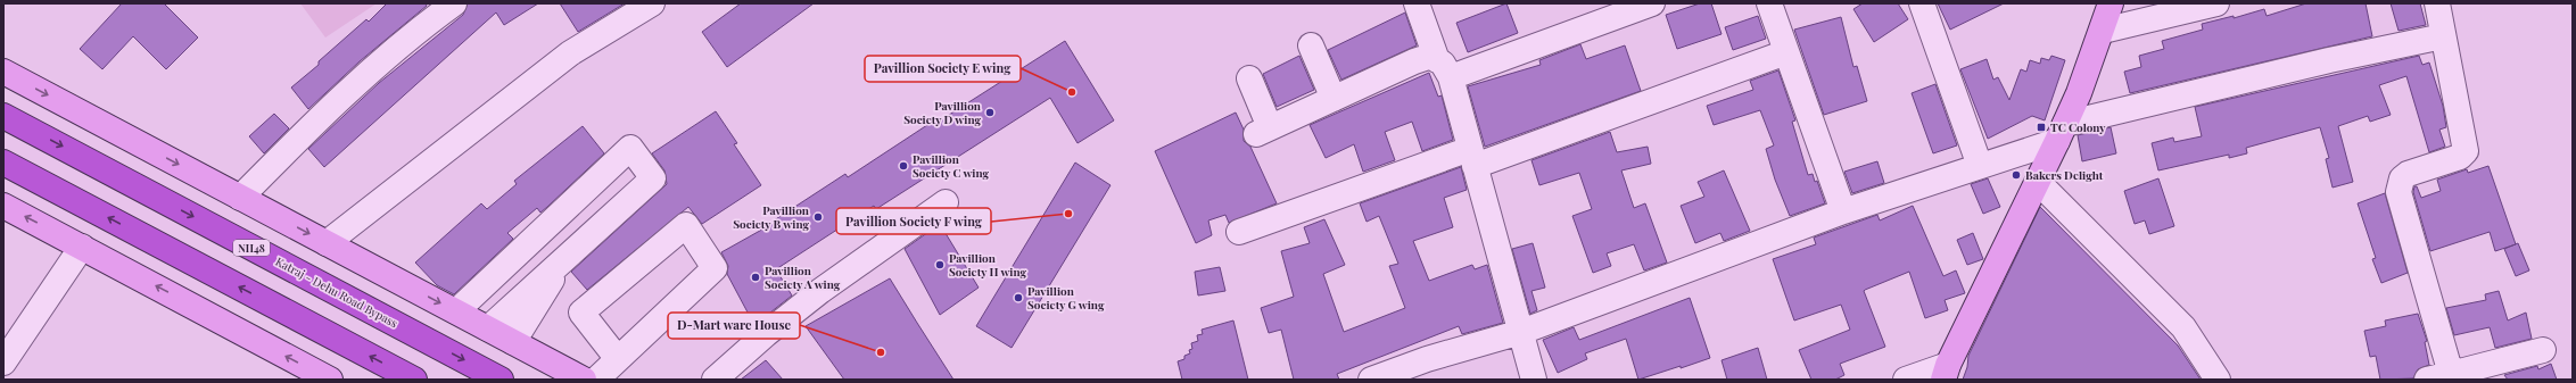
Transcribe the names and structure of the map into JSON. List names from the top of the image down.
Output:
{
  "streets": {
    "highway": ["NH48", "Katraj - Dehu Road Bypass"]
  },
  "places": {
    "other": [
      "Pavillion Society E wing",
      "Pavillion Society D wing",
      "Pavillion Society C wing",
      "Bakers Delight",
      "Pavillion Society F wing",
      "Pavillion Society B wing",
      "Pavillion Society H wing",
      "Pavillion Society A wing",
      "Pavillion Society G wing",
      "D-Mart ware House"
    ],
    "transit": ["TC Colony"]
  }
}
